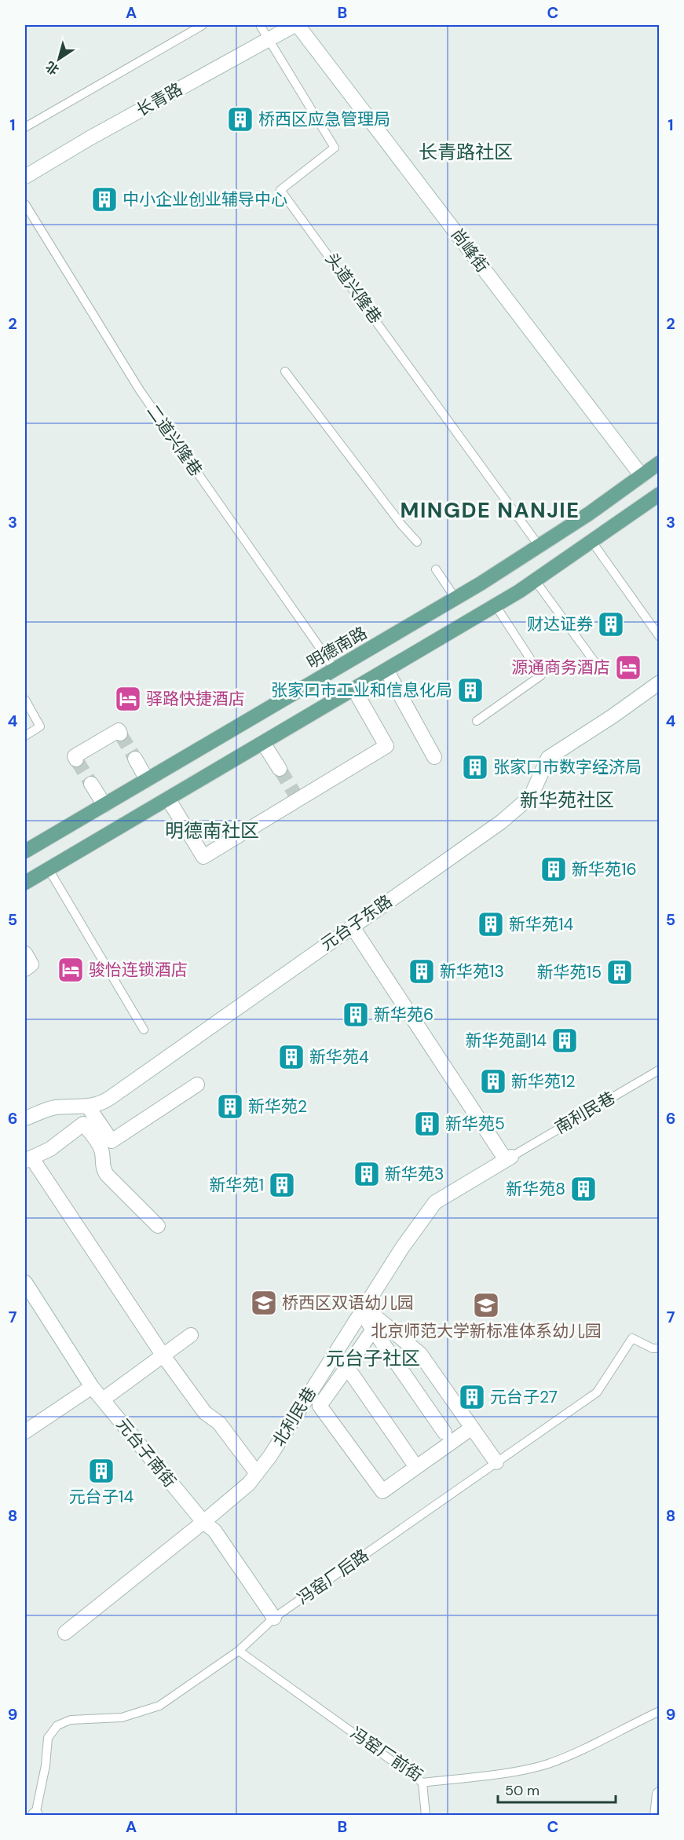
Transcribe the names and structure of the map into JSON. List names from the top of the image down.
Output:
{
  "streets": {
    "main road": ["明德南路"],
    "street": [
      "长青路",
      "尚峰街",
      "元台子东路",
      "北利民巷",
      "元台子南街"
    ],
    "lane": [
      "头道兴隆巷",
      "二道兴隆巷",
      "南利民巷",
      "冯窑厂后路",
      "冯窑厂前街"
    ]
  },
  "crossings": [
    ["长青路", "尚峰街"],
    ["长青路", "头道兴隆巷"],
    ["尚峰街", "明德南路"],
    ["头道兴隆巷", "明德南路"],
    ["二道兴隆巷", "明德南路"],
    ["南利民巷", "北利民巷"],
    ["北利民巷", "元台子南街"],
    ["元台子南街", "冯窑厂后路"],
    ["冯窑厂后路", "冯窑厂前街"]
  ],
  "districts": [
    "长青路社区",
    "MINGDE NANJIE",
    "新华苑社区",
    "明德南社区",
    "元台子社区"
  ],
  "places": {
    "building": [
      "桥西区应急管理局",
      "中小企业创业辅导中心",
      "财达证券",
      "张家口市工业和信息化局",
      "张家口市数字经济局",
      "新华苑16",
      "新华苑14",
      "新华苑13",
      "新华苑15",
      "新华苑6",
      "新华苑副14",
      "新华苑4",
      "新华苑12",
      "新华苑2",
      "新华苑5",
      "新华苑3",
      "新华苑1",
      "新华苑8",
      "元台子27",
      "元台子14"
    ],
    "hotel": ["源通商务酒店", "驿路快捷酒店", "骏怡连锁酒店"],
    "school or university": ["桥西区双语幼儿园", "北京师范大学新标准体系幼儿园"]
  },
  "scale_bar": "50 m",
  "north": "bottom left",
  "grid": {
    "columns": ["A", "B", "C"],
    "rows": [
      "1",
      "2",
      "3",
      "4",
      "5",
      "6",
      "7",
      "8",
      "9"
    ]
  }
}
